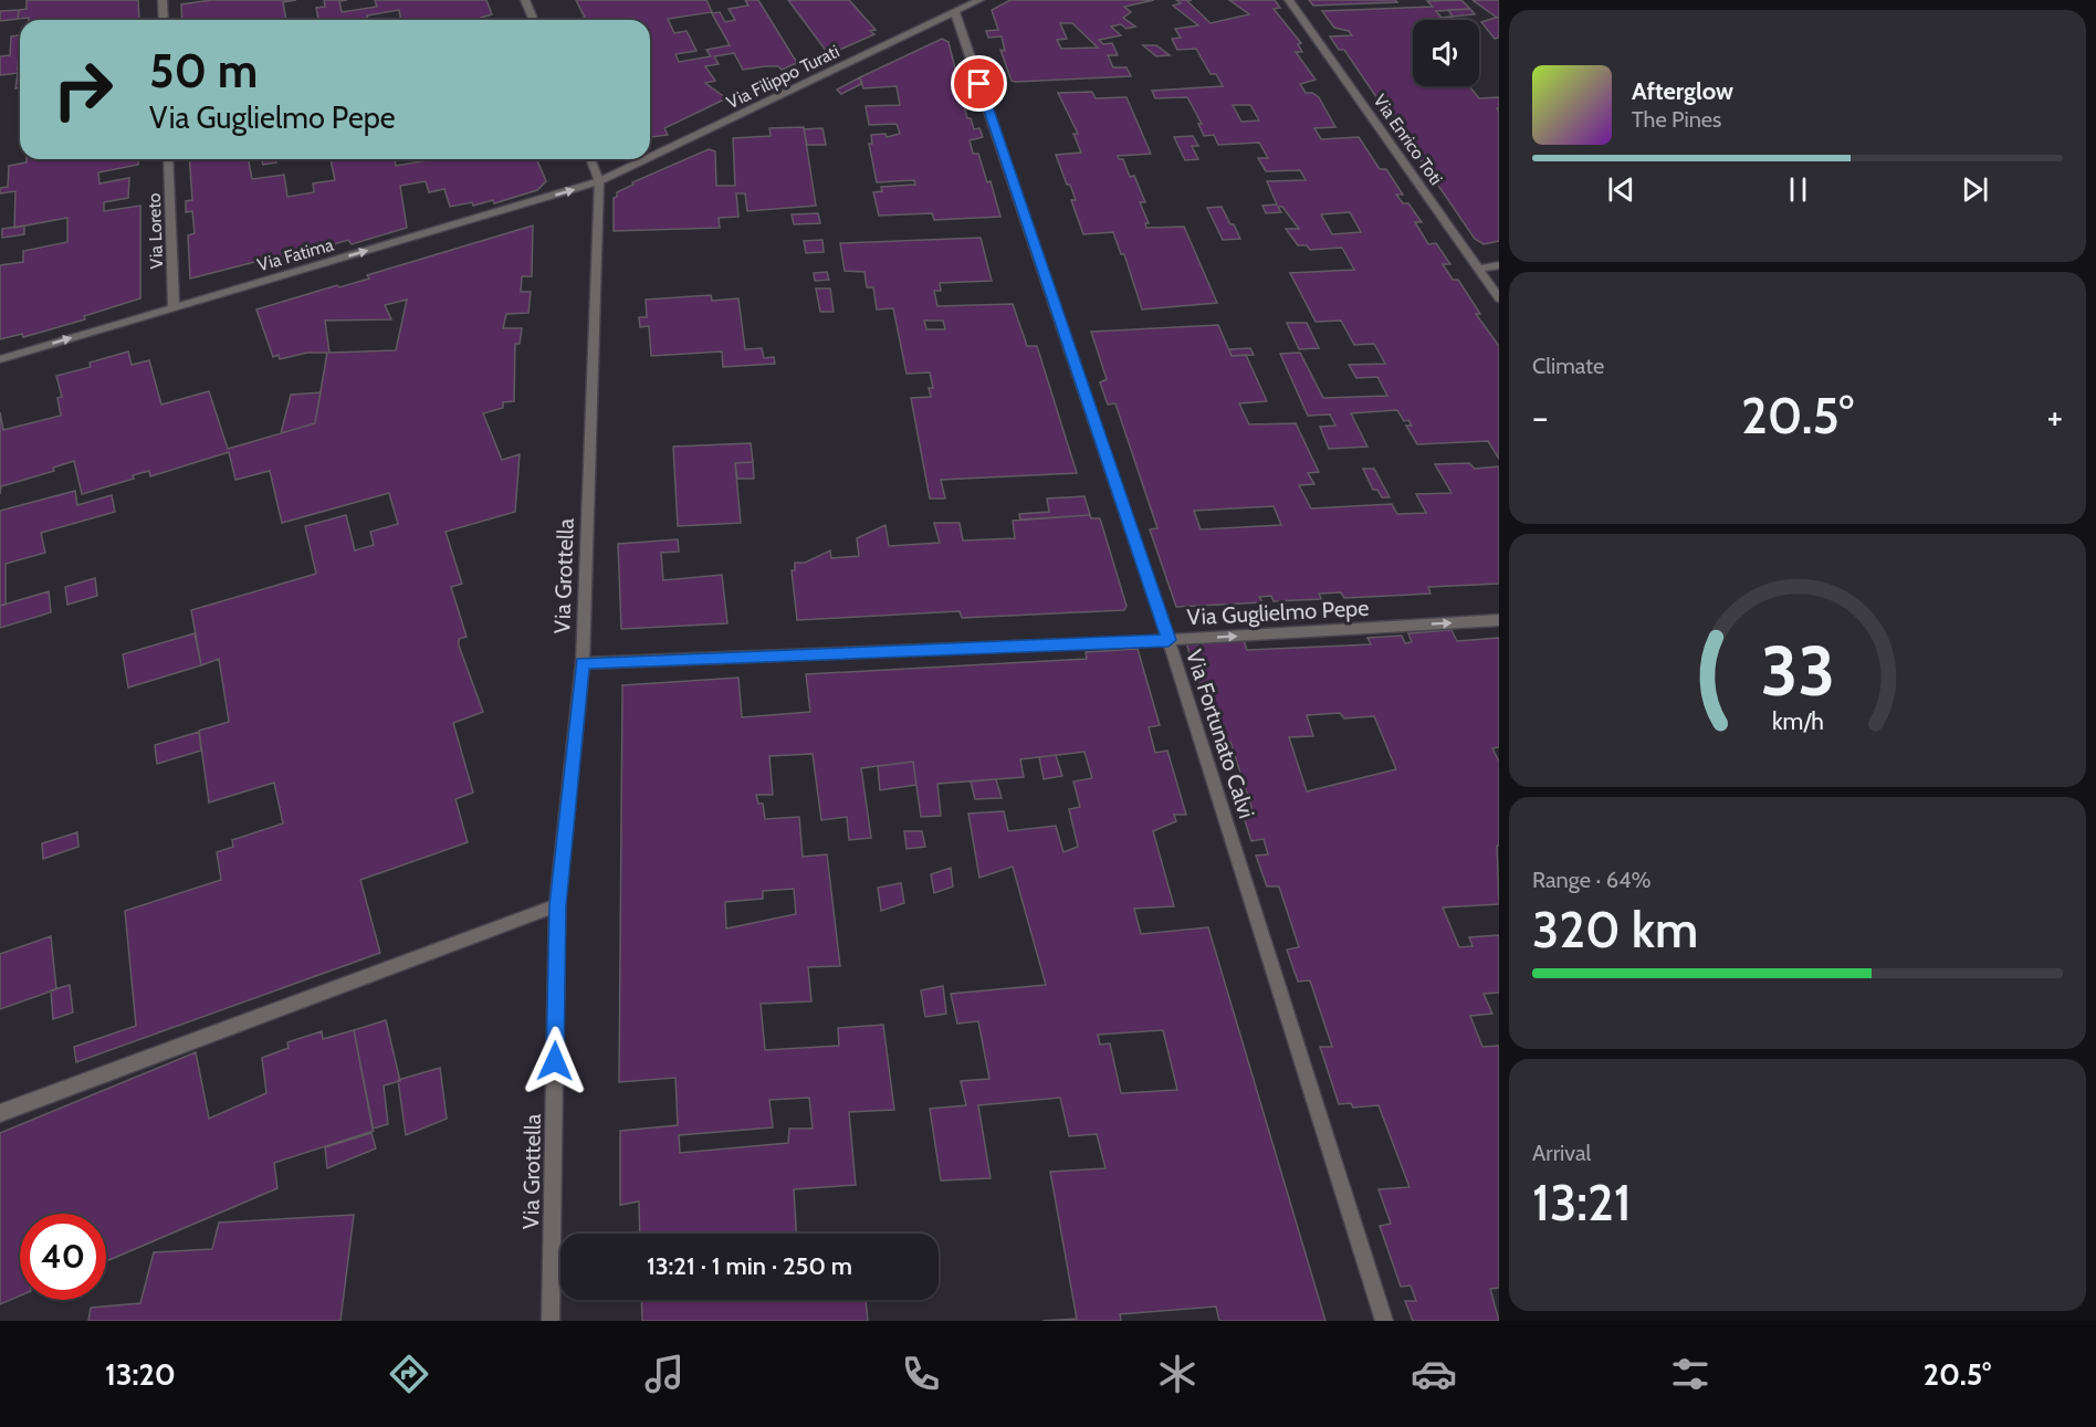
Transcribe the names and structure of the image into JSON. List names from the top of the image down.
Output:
{
  "streets": {
    "street": [
      "Via Filippo Turati",
      "Via Enrico Toti",
      "Via Loreto",
      "Via Fatima",
      "Via Grottella",
      "Via Guglielmo Pepe",
      "Via Fortunato Calvi"
    ]
  },
  "crossings": [
    ["Via Filippo Turati", "Via Fatima"],
    ["Via Filippo Turati", "Via Grottella"],
    ["Via Filippo Turati", "Via Fortunato Calvi"],
    ["Via Loreto", "Via Fatima"],
    ["Via Fatima", "Via Grottella"],
    ["Via Grottella", "Via Guglielmo Pepe"],
    ["Via Guglielmo Pepe", "Via Fortunato Calvi"]
  ],
  "one_way": ["Via Fatima", "Via Guglielmo Pepe"],
  "page": {
    "turn": ["50 m", "Via Guglielmo Pepe"],
    "song": ["Afterglow", "The Pines"],
    "tile": [
      "Climate",
      ["Range · 64%", "320 km"],
      ["Arrival", "13:21"]
    ],
    "heat": ["−", "20.5°", "+"],
    "limit": "40",
    "trip": "13:21 · 1 min · 250 m",
    "tabs": ["13:20", "20.5°"],
    "gauge": ["33", "km/h"]
  }
}
